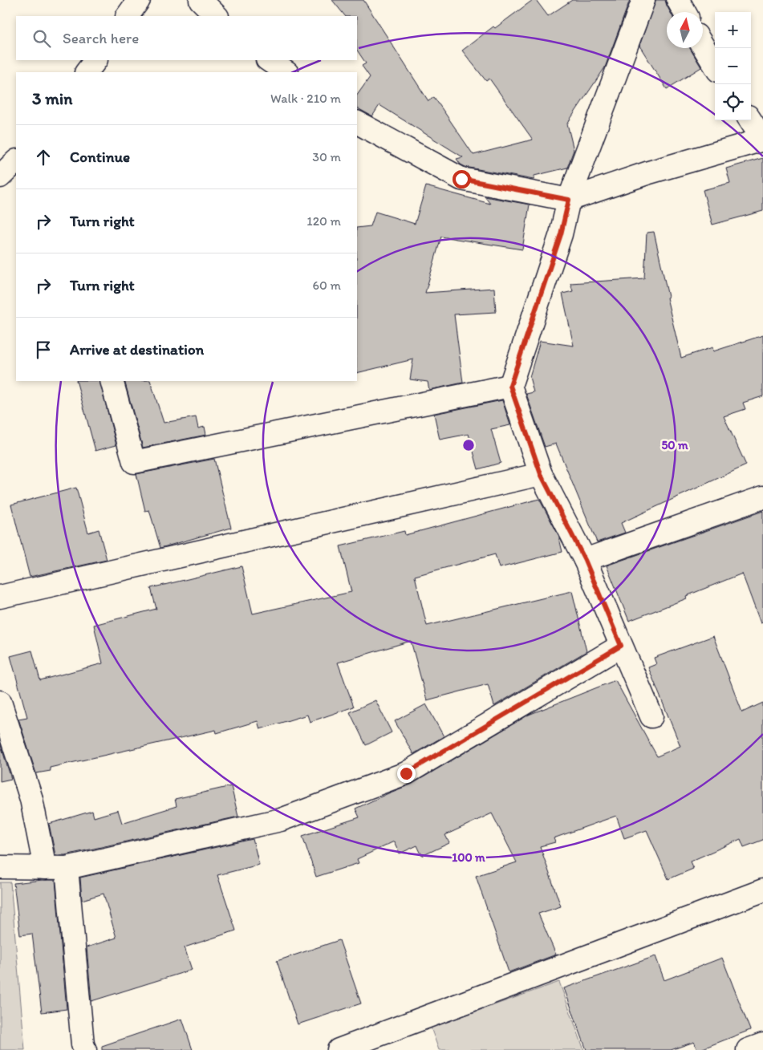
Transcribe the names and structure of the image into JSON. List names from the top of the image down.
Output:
{
  "north": "top",
  "page": {
    "map_buttons": ["+", "−"],
    "search": "Search here",
    "heading": ["3 min", "Walk · 210 m"],
    "list": [
      ["Continue", "30 m"],
      ["Turn right", "120 m"],
      ["Turn right", "60 m"],
      "Arrive at destination"
    ]
  },
  "rings": ["50 m", "100 m"]
}
